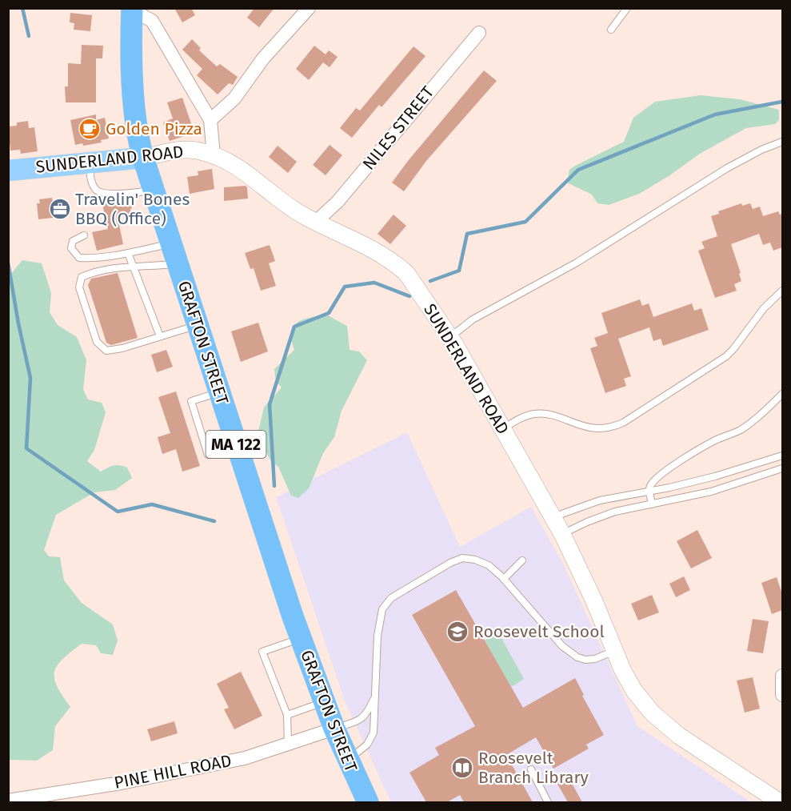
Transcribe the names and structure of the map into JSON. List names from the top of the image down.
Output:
{
  "streets": {
    "highway": ["GRAFTON STREET", "MA 122"],
    "main road": ["SUNDERLAND ROAD"],
    "street": ["NILES STREET", "PINE HILL ROAD"]
  },
  "crossings": [
    ["NILES STREET", "SUNDERLAND ROAD"],
    ["SUNDERLAND ROAD", "GRAFTON STREET"],
    ["GRAFTON STREET", "PINE HILL ROAD"]
  ],
  "places": {
    "cafe": ["Golden Pizza"],
    "office": ["Travelin' Bones BBQ (Office)"],
    "school or university": ["Roosevelt School"],
    "library": ["Roosevelt Branch Library"]
  }
}
